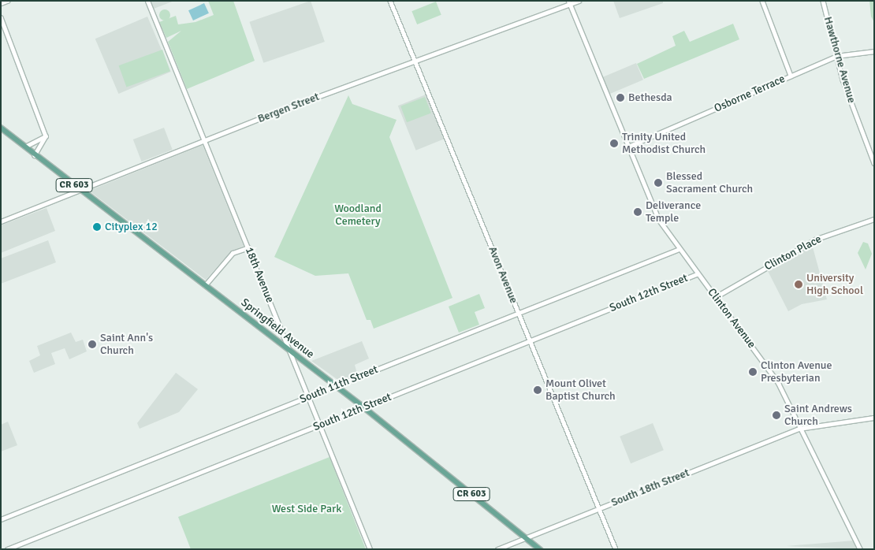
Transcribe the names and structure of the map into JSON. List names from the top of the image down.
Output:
{
  "streets": {
    "main road": [
      "Bergen Street",
      "CR 603",
      "18th Avenue",
      "South 12th Street",
      "Clinton Avenue",
      "Springfield Avenue"
    ],
    "street": [
      "Hawthorne Avenue",
      "Osborne Terrace",
      "Clinton Place",
      "Avon Avenue",
      "South 11th Street",
      "South 18th Street"
    ]
  },
  "crossings": [
    ["Hawthorne Avenue", "Osborne Terrace"],
    ["Osborne Terrace", "Clinton Avenue"],
    ["Bergen Street", "18th Avenue"],
    ["Bergen Street", "Avon Avenue"],
    ["Bergen Street", "Clinton Avenue"],
    ["Bergen Street", "Springfield Avenue"],
    ["Clinton Place", "Clinton Avenue"],
    ["18th Avenue", "South 12th Street"],
    ["18th Avenue", "Springfield Avenue"],
    ["18th Avenue", "South 11th Street"],
    ["Avon Avenue", "South 12th Street"],
    ["Avon Avenue", "South 11th Street"],
    ["Avon Avenue", "South 18th Street"],
    ["South 12th Street", "Clinton Avenue"],
    ["South 12th Street", "Springfield Avenue"],
    ["Clinton Avenue", "South 11th Street"],
    ["Clinton Avenue", "South 18th Street"],
    ["Springfield Avenue", "South 11th Street"],
    ["Springfield Avenue", "South 18th Street"]
  ],
  "parks": ["Woodland Cemetery", "West Side Park"],
  "places": [
    "Bethesda",
    "Trinity United Methodist Church",
    "Blessed Sacrament Church",
    "Deliverance Temple",
    "Cityplex 12",
    "University High School",
    "Saint Ann's Church",
    "Clinton Avenue Presbyterian",
    "Mount Olivet Baptist Church",
    "Saint Andrews Church"
  ]
}
